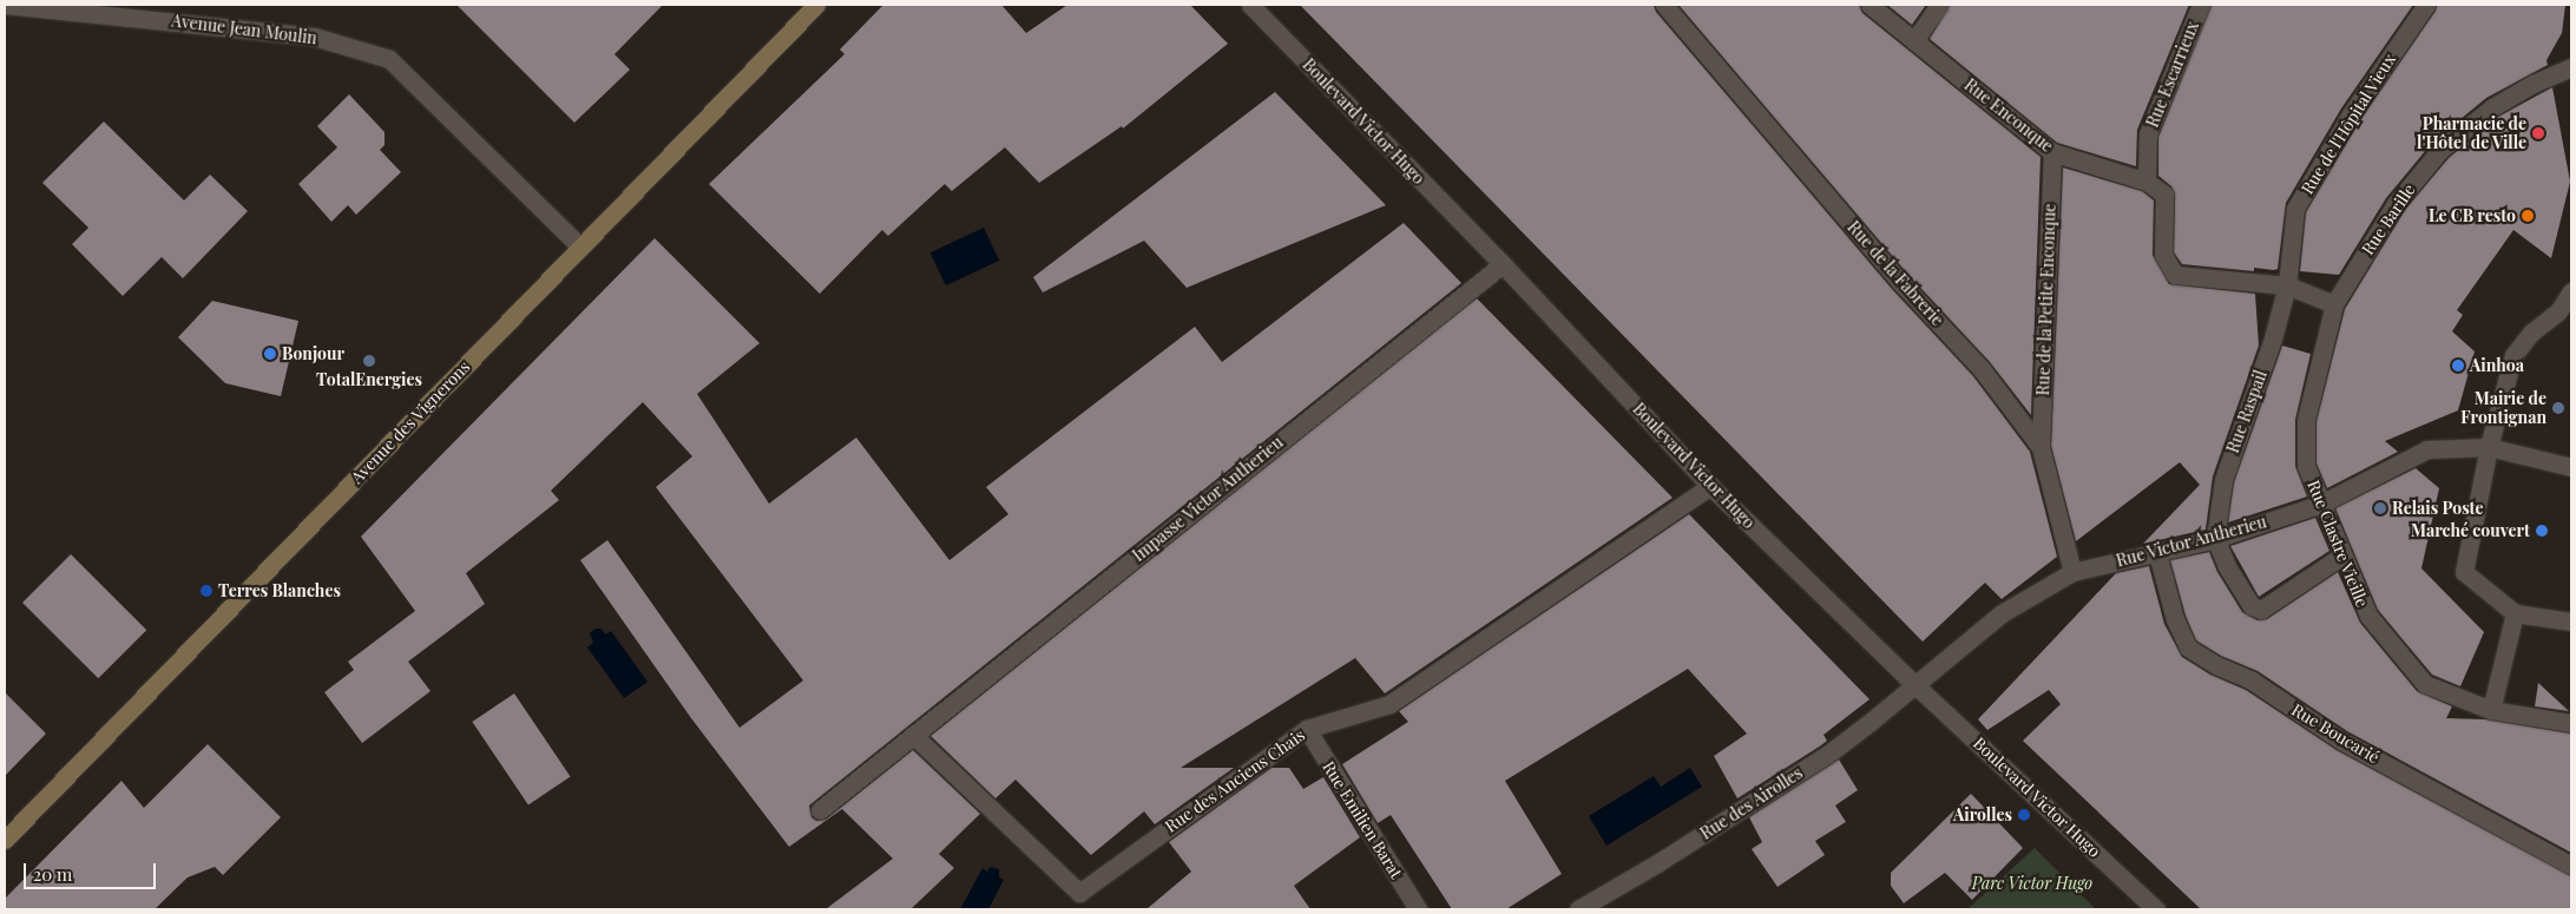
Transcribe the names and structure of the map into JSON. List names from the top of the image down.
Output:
{
  "streets": {
    "main road": ["Avenue des Vignerons"],
    "street": [
      "Avenue Jean Moulin",
      "Rue Escarrieux",
      "Rue Enconque",
      "Boulevard Victor Hugo",
      "Rue de l'Hôpital Vieux",
      "Rue Barille",
      "Rue de la Fabrerie",
      "Rue de la Petite Enconque",
      "Rue Raspail",
      "Impasse Victor Antherieu",
      "Rue Victor Antherieu",
      "Rue Clastre Vieille",
      "Rue Boucarié",
      "Rue des Anciens Chais",
      "Rue des Airolles",
      "Rue Emilien Barat"
    ]
  },
  "crossings": [
    ["Avenue Jean Moulin", "Avenue des Vignerons"],
    ["Rue Escarrieux", "Rue Enconque"],
    ["Rue Enconque", "Rue de l'Hôpital Vieux"],
    ["Rue Enconque", "Rue de la Petite Enconque"],
    ["Rue Enconque", "Rue Raspail"],
    ["Boulevard Victor Hugo", "Impasse Victor Antherieu"],
    ["Boulevard Victor Hugo", "Rue Victor Antherieu"],
    ["Boulevard Victor Hugo", "Rue des Anciens Chais"],
    ["Boulevard Victor Hugo", "Rue des Airolles"],
    ["Rue de l'Hôpital Vieux", "Rue Raspail"],
    ["Rue Barille", "Rue Clastre Vieille"],
    ["Rue de la Fabrerie", "Rue de la Petite Enconque"],
    ["Rue de la Fabrerie", "Rue Victor Antherieu"],
    ["Rue Raspail", "Rue Victor Antherieu"],
    ["Impasse Victor Antherieu", "Rue des Anciens Chais"],
    ["Rue Victor Antherieu", "Rue Clastre Vieille"],
    ["Rue Victor Antherieu", "Rue Boucarié"],
    ["Rue Victor Antherieu", "Rue des Airolles"],
    ["Rue des Anciens Chais", "Rue Emilien Barat"]
  ],
  "parks": ["Parc Victor Hugo"],
  "places": [
    "Pharmacie de l'Hôtel de Ville",
    "Le CB resto",
    "Bonjour",
    "TotalEnergies",
    "Ainhoa",
    "Mairie de Frontignan",
    "Relais Poste",
    "Marché couvert",
    "Terres Blanches",
    "Airolles"
  ],
  "scale_bar": "20 m"
}
